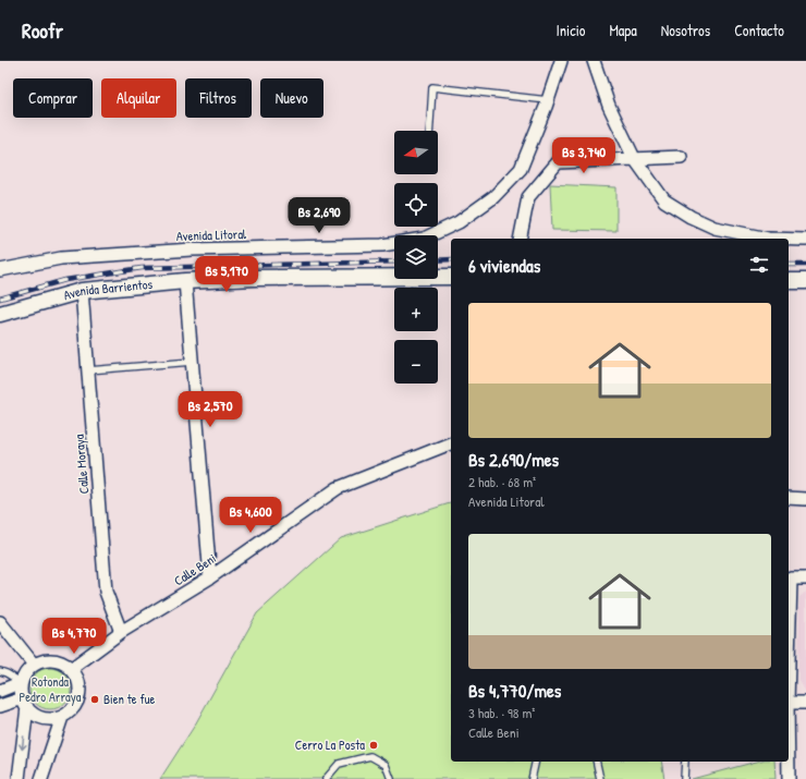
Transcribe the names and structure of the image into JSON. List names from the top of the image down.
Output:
{
  "streets": {
    "street": [
      "Avenida Litoral",
      "Avenida Barrientos",
      "Calle Moraya",
      "Calle Beni"
    ]
  },
  "crossings": [
    ["Avenida Barrientos", "Calle Moraya"],
    ["Calle Moraya", "Calle Beni"]
  ],
  "parks": ["Rotonda Pedro Arraya"],
  "places": ["Bien te fue", "Cerro La Posta"],
  "north": "left",
  "page": {
    "header": "Roofr",
    "nav": [
      "Inicio",
      "Mapa",
      "Nosotros",
      "Contacto"
    ],
    "chip": [
      "Comprar",
      "Alquilar",
      "Filtros",
      "Nuevo"
    ],
    "map_buttons": ["+", "−"],
    "price": [
      "Bs 3,740",
      "Bs 2,690",
      "Bs 5,170",
      "Bs 2,570",
      "Bs 4,600",
      "Bs 4,770"
    ],
    "heading": "6 viviendas",
    "list": [
      {
        "name": "Bs 2,690/mes",
        "note": "2 hab. · 68 m² · Avenida Litoral"
      },
      {
        "name": "Bs 4,770/mes",
        "note": "3 hab. · 98 m² · Calle Beni"
      }
    ]
  }
}
